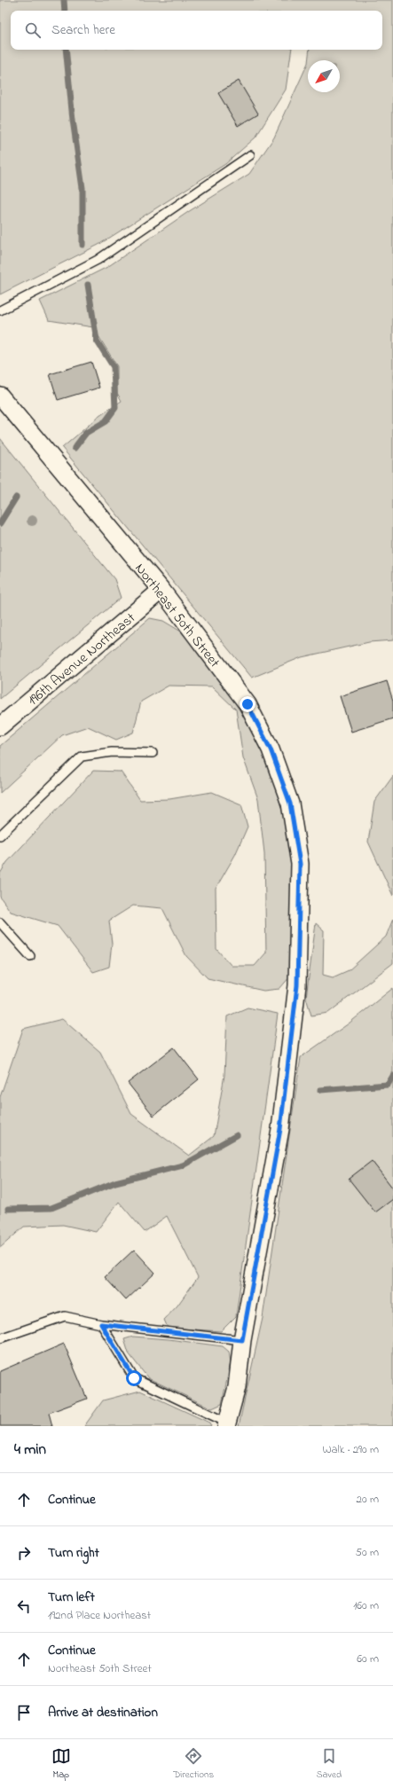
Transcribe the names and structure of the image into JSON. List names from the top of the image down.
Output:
{
  "streets": {
    "street": ["Northeast 50th Street", "196th Avenue Northeast"]
  },
  "crossings": [
    ["Northeast 50th Street", "196th Avenue Northeast"]
  ],
  "north": "bottom left",
  "page": {
    "search": "Search here",
    "heading": ["4 min", "Walk · 290 m"],
    "list": [
      ["Continue", "20 m"],
      ["Turn right", "50 m"],
      ["Turn left", "192nd Place Northeast", "160 m"],
      ["Continue", "Northeast 50th Street", "60 m"],
      "Arrive at destination"
    ],
    "nav": ["Map", "Directions", "Saved"]
  }
}
